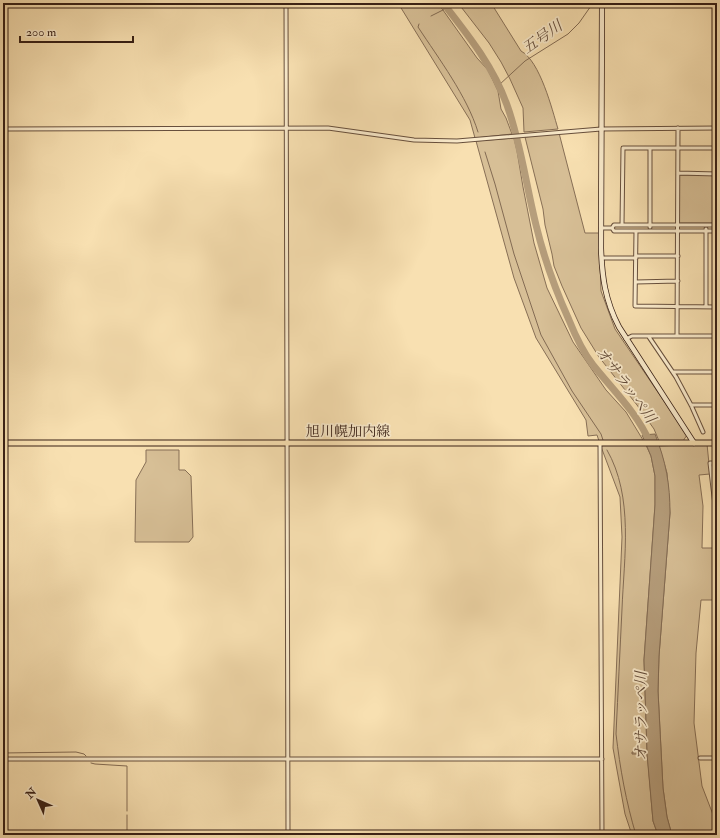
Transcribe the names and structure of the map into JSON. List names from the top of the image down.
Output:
{
  "streets": {
    "main road": ["旭川幌加内線"]
  },
  "water": ["五号川", "オサラッペ川"],
  "scale_bar": "200 m",
  "north": "top left"
}
